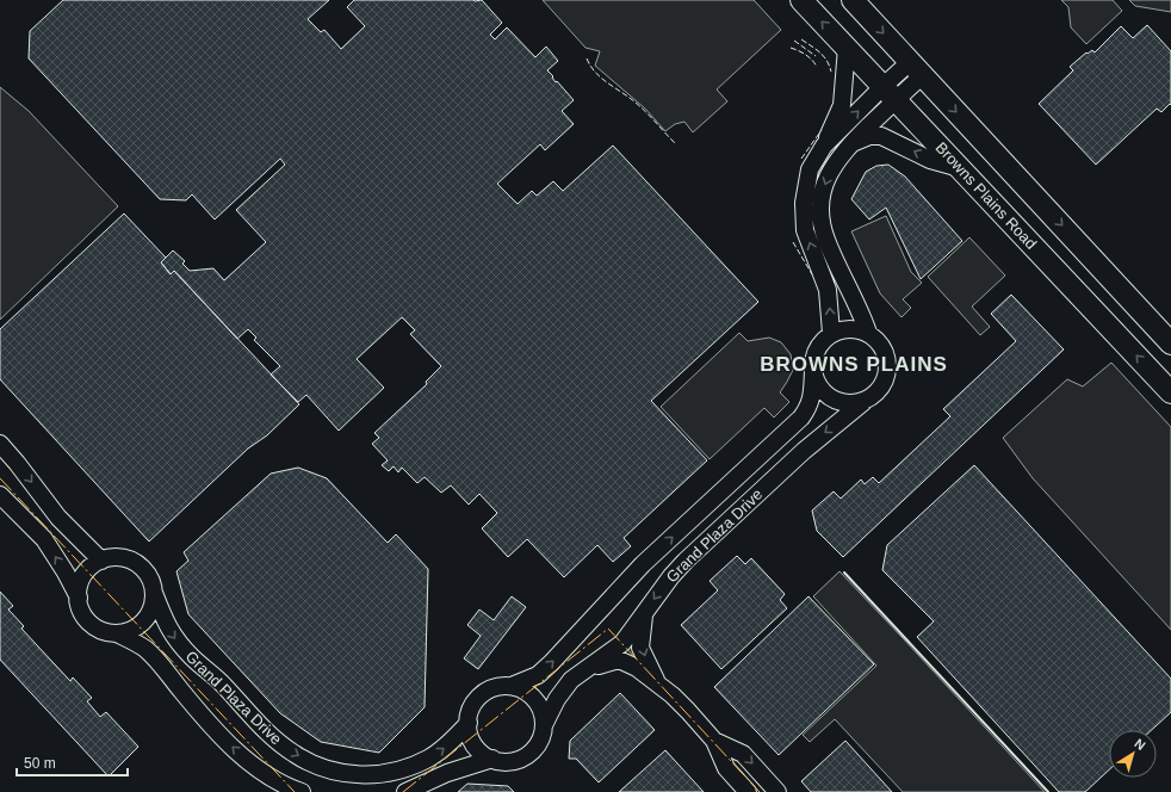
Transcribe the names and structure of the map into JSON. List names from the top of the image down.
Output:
{
  "streets": {
    "main road": ["Browns Plains Road"],
    "street": ["Grand Plaza Drive"]
  },
  "districts": ["BROWNS PLAINS"],
  "scale_bar": "50 m",
  "north": "top right"
}
